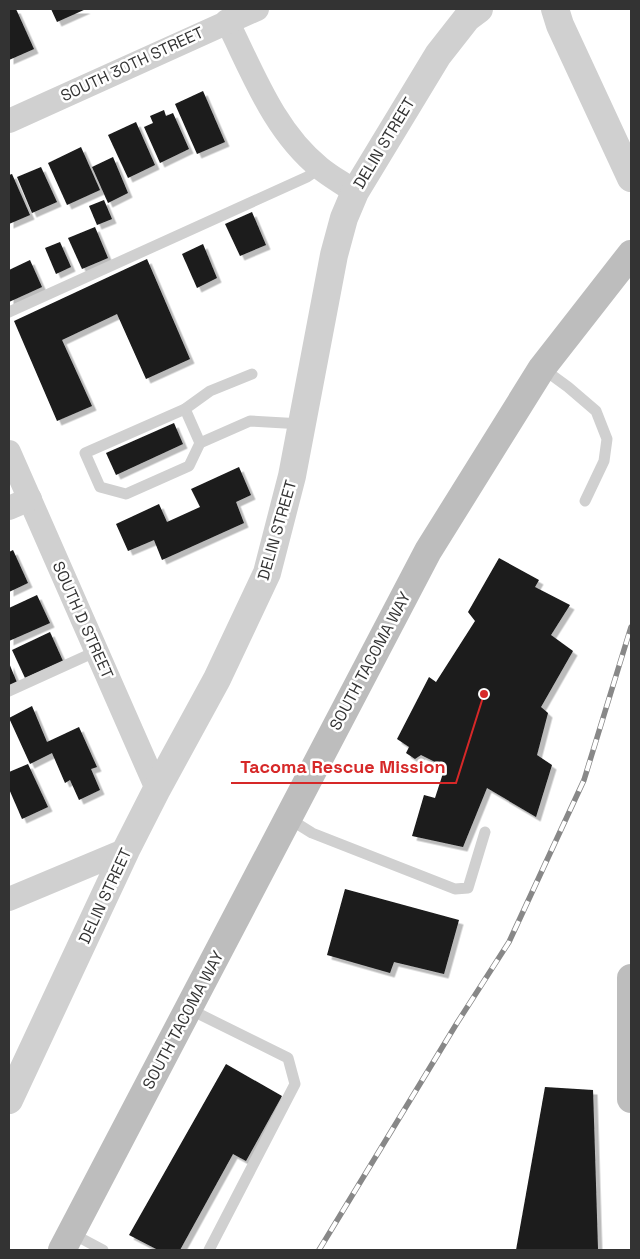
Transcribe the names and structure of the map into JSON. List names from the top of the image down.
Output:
{
  "streets": {
    "main road": ["SOUTH TACOMA WAY"],
    "street": ["SOUTH 30TH STREET", "DELIN STREET", "SOUTH D STREET"]
  },
  "crossings": [
    ["DELIN STREET", "SOUTH D STREET"]
  ],
  "places": ["Tacoma Rescue Mission"]
}
